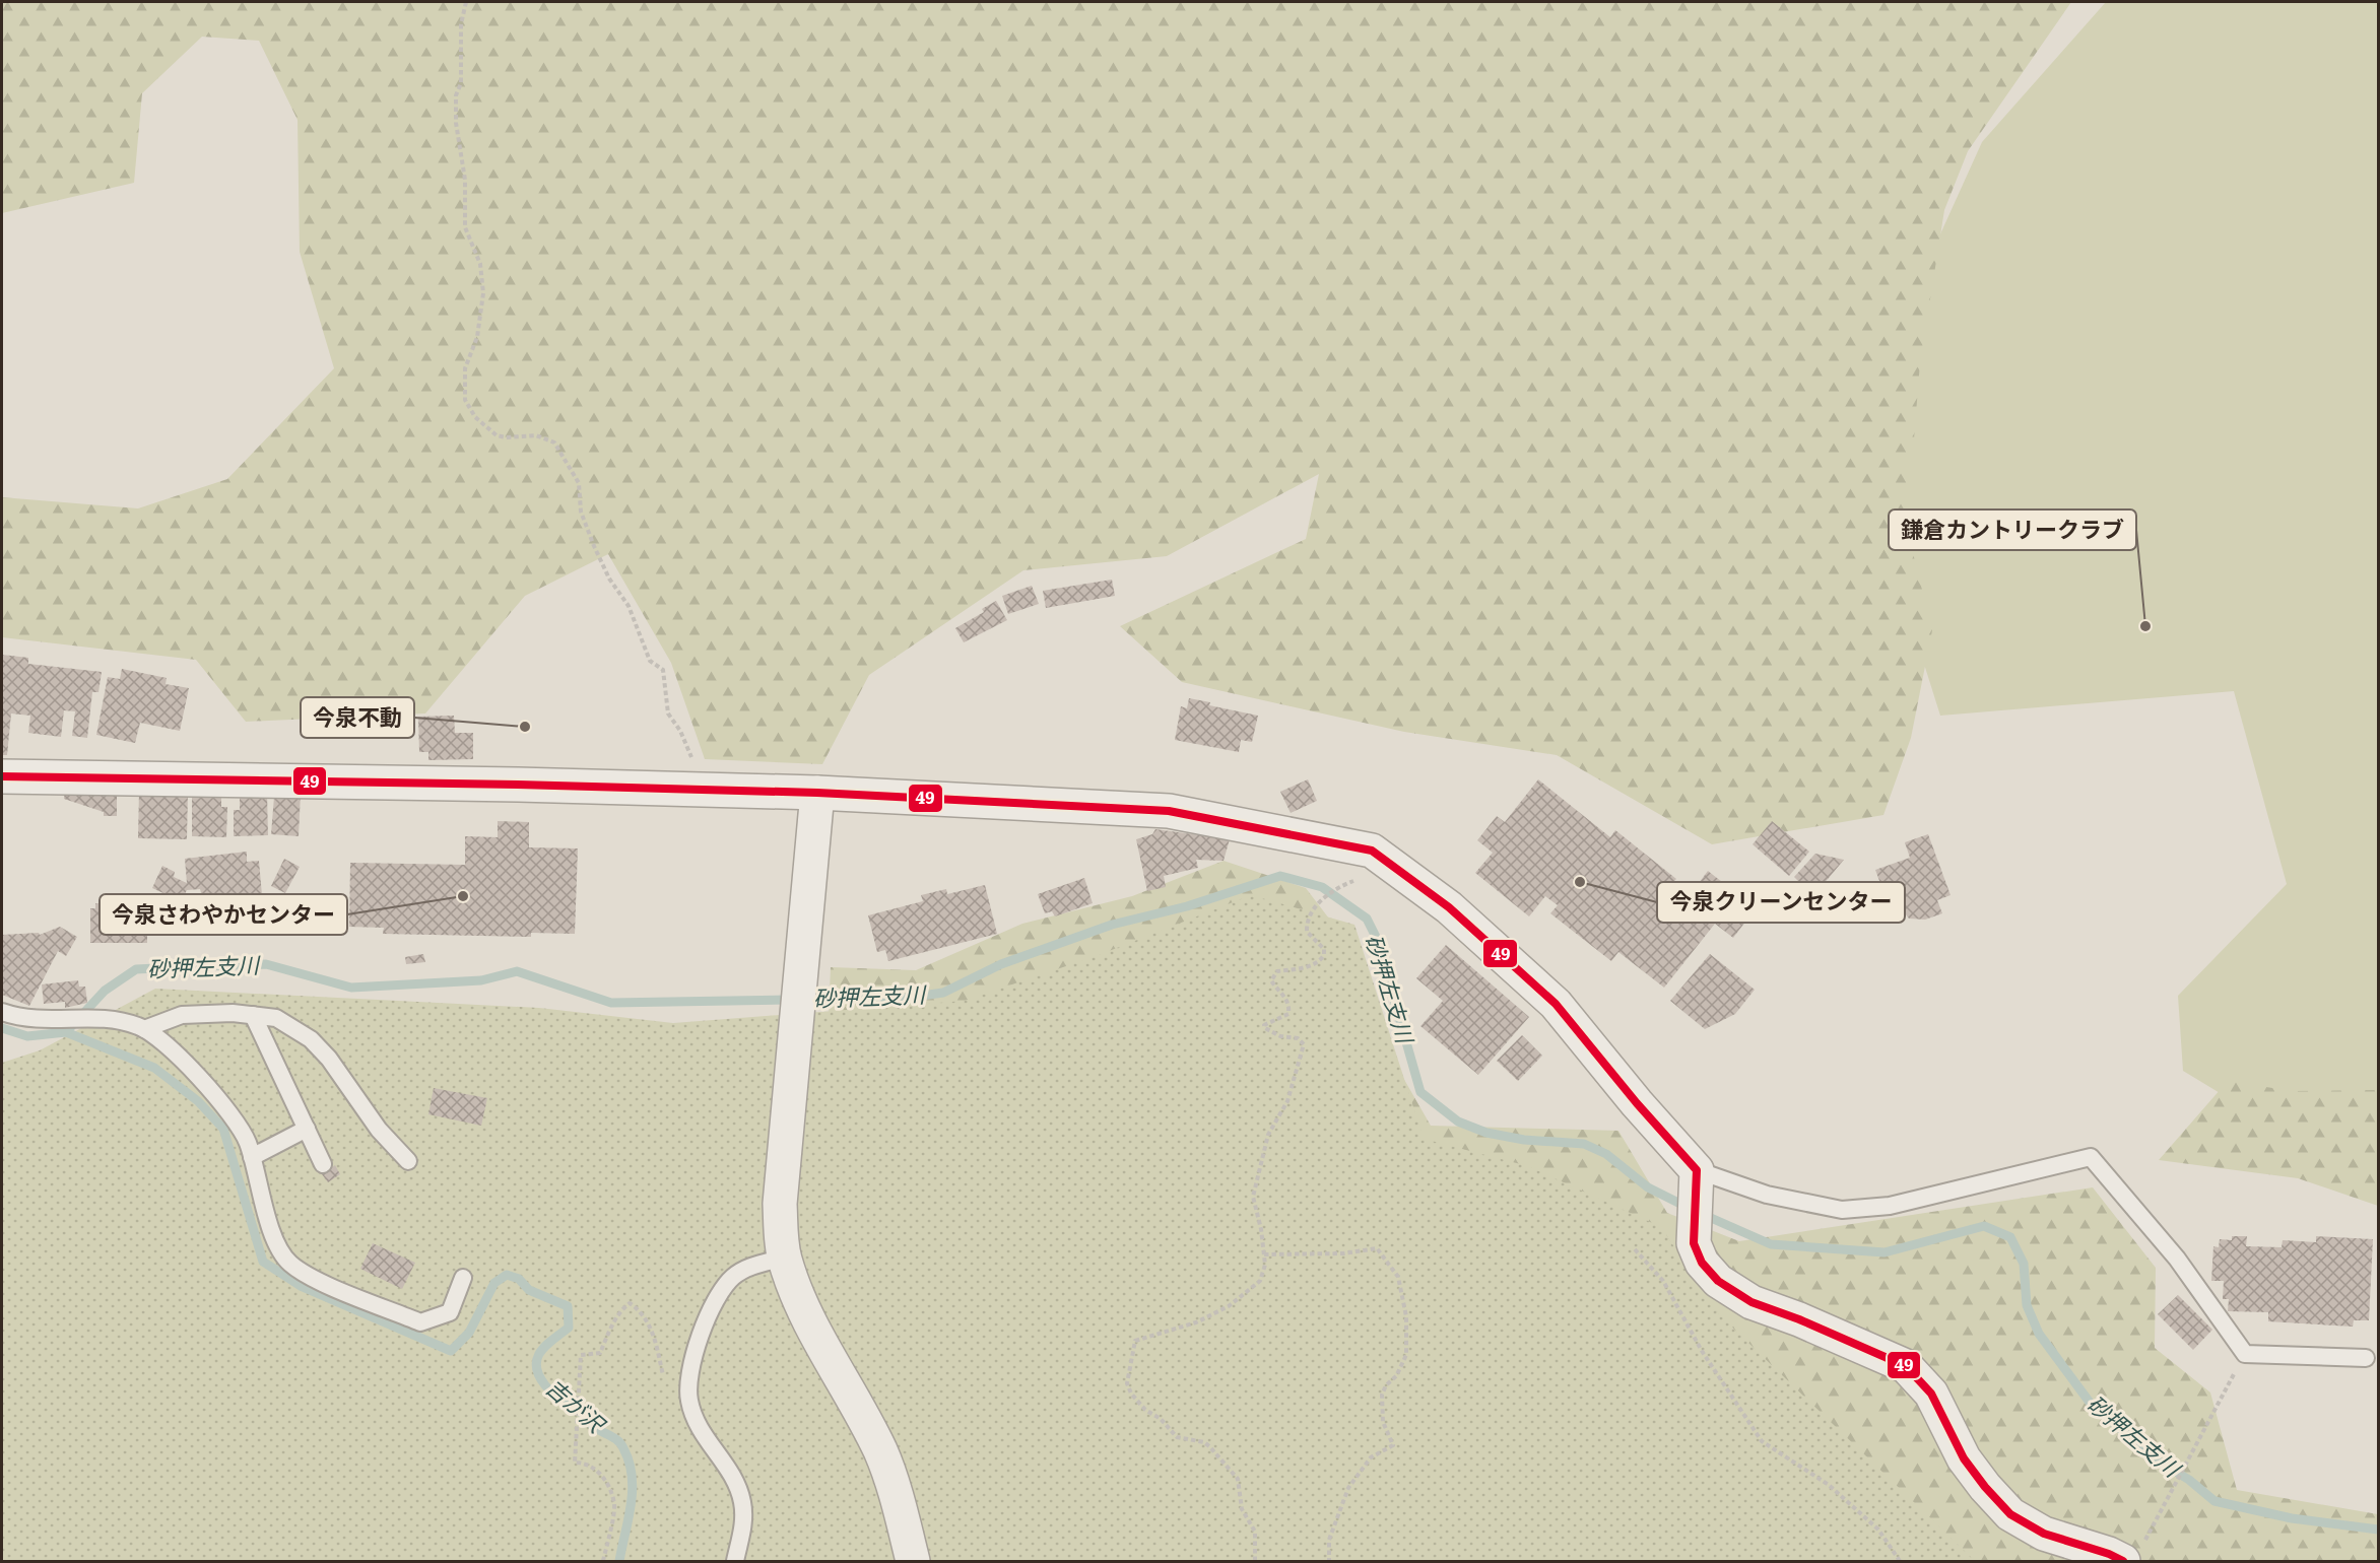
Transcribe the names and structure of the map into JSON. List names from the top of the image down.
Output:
{
  "water": ["砂押左支川", "吉が沢"],
  "places": [
    "鎌倉カントリークラブ",
    "今泉不動",
    "今泉クリーンセンター",
    "今泉さわやかセンター"
  ],
  "lines": ["transit line 49"]
}
